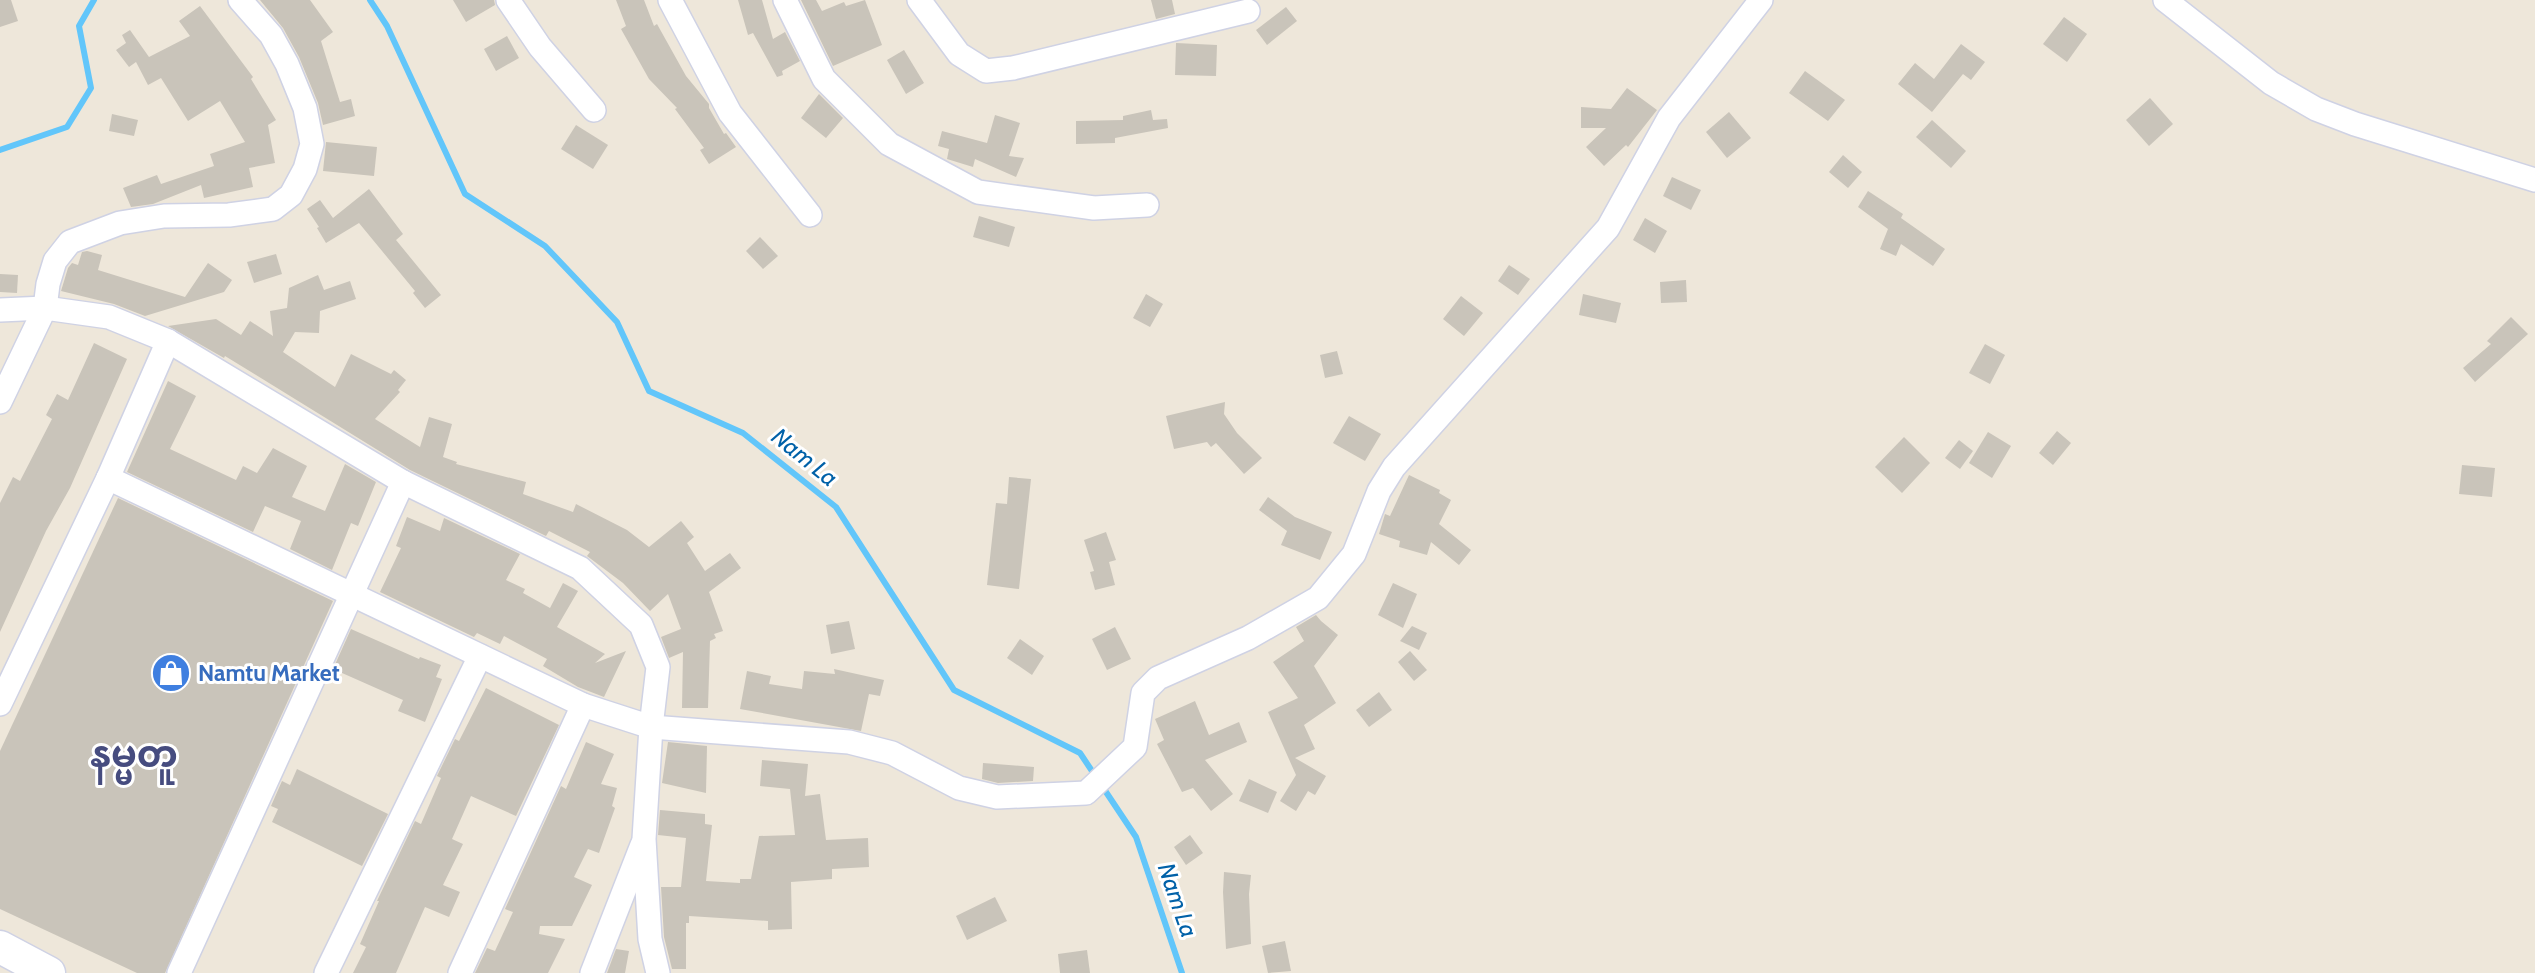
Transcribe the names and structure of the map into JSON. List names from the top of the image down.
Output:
{
  "districts": ["နမ္မတူ"],
  "water": ["Nam La"],
  "places": {
    "shop": ["Namtu Market"]
  }
}
